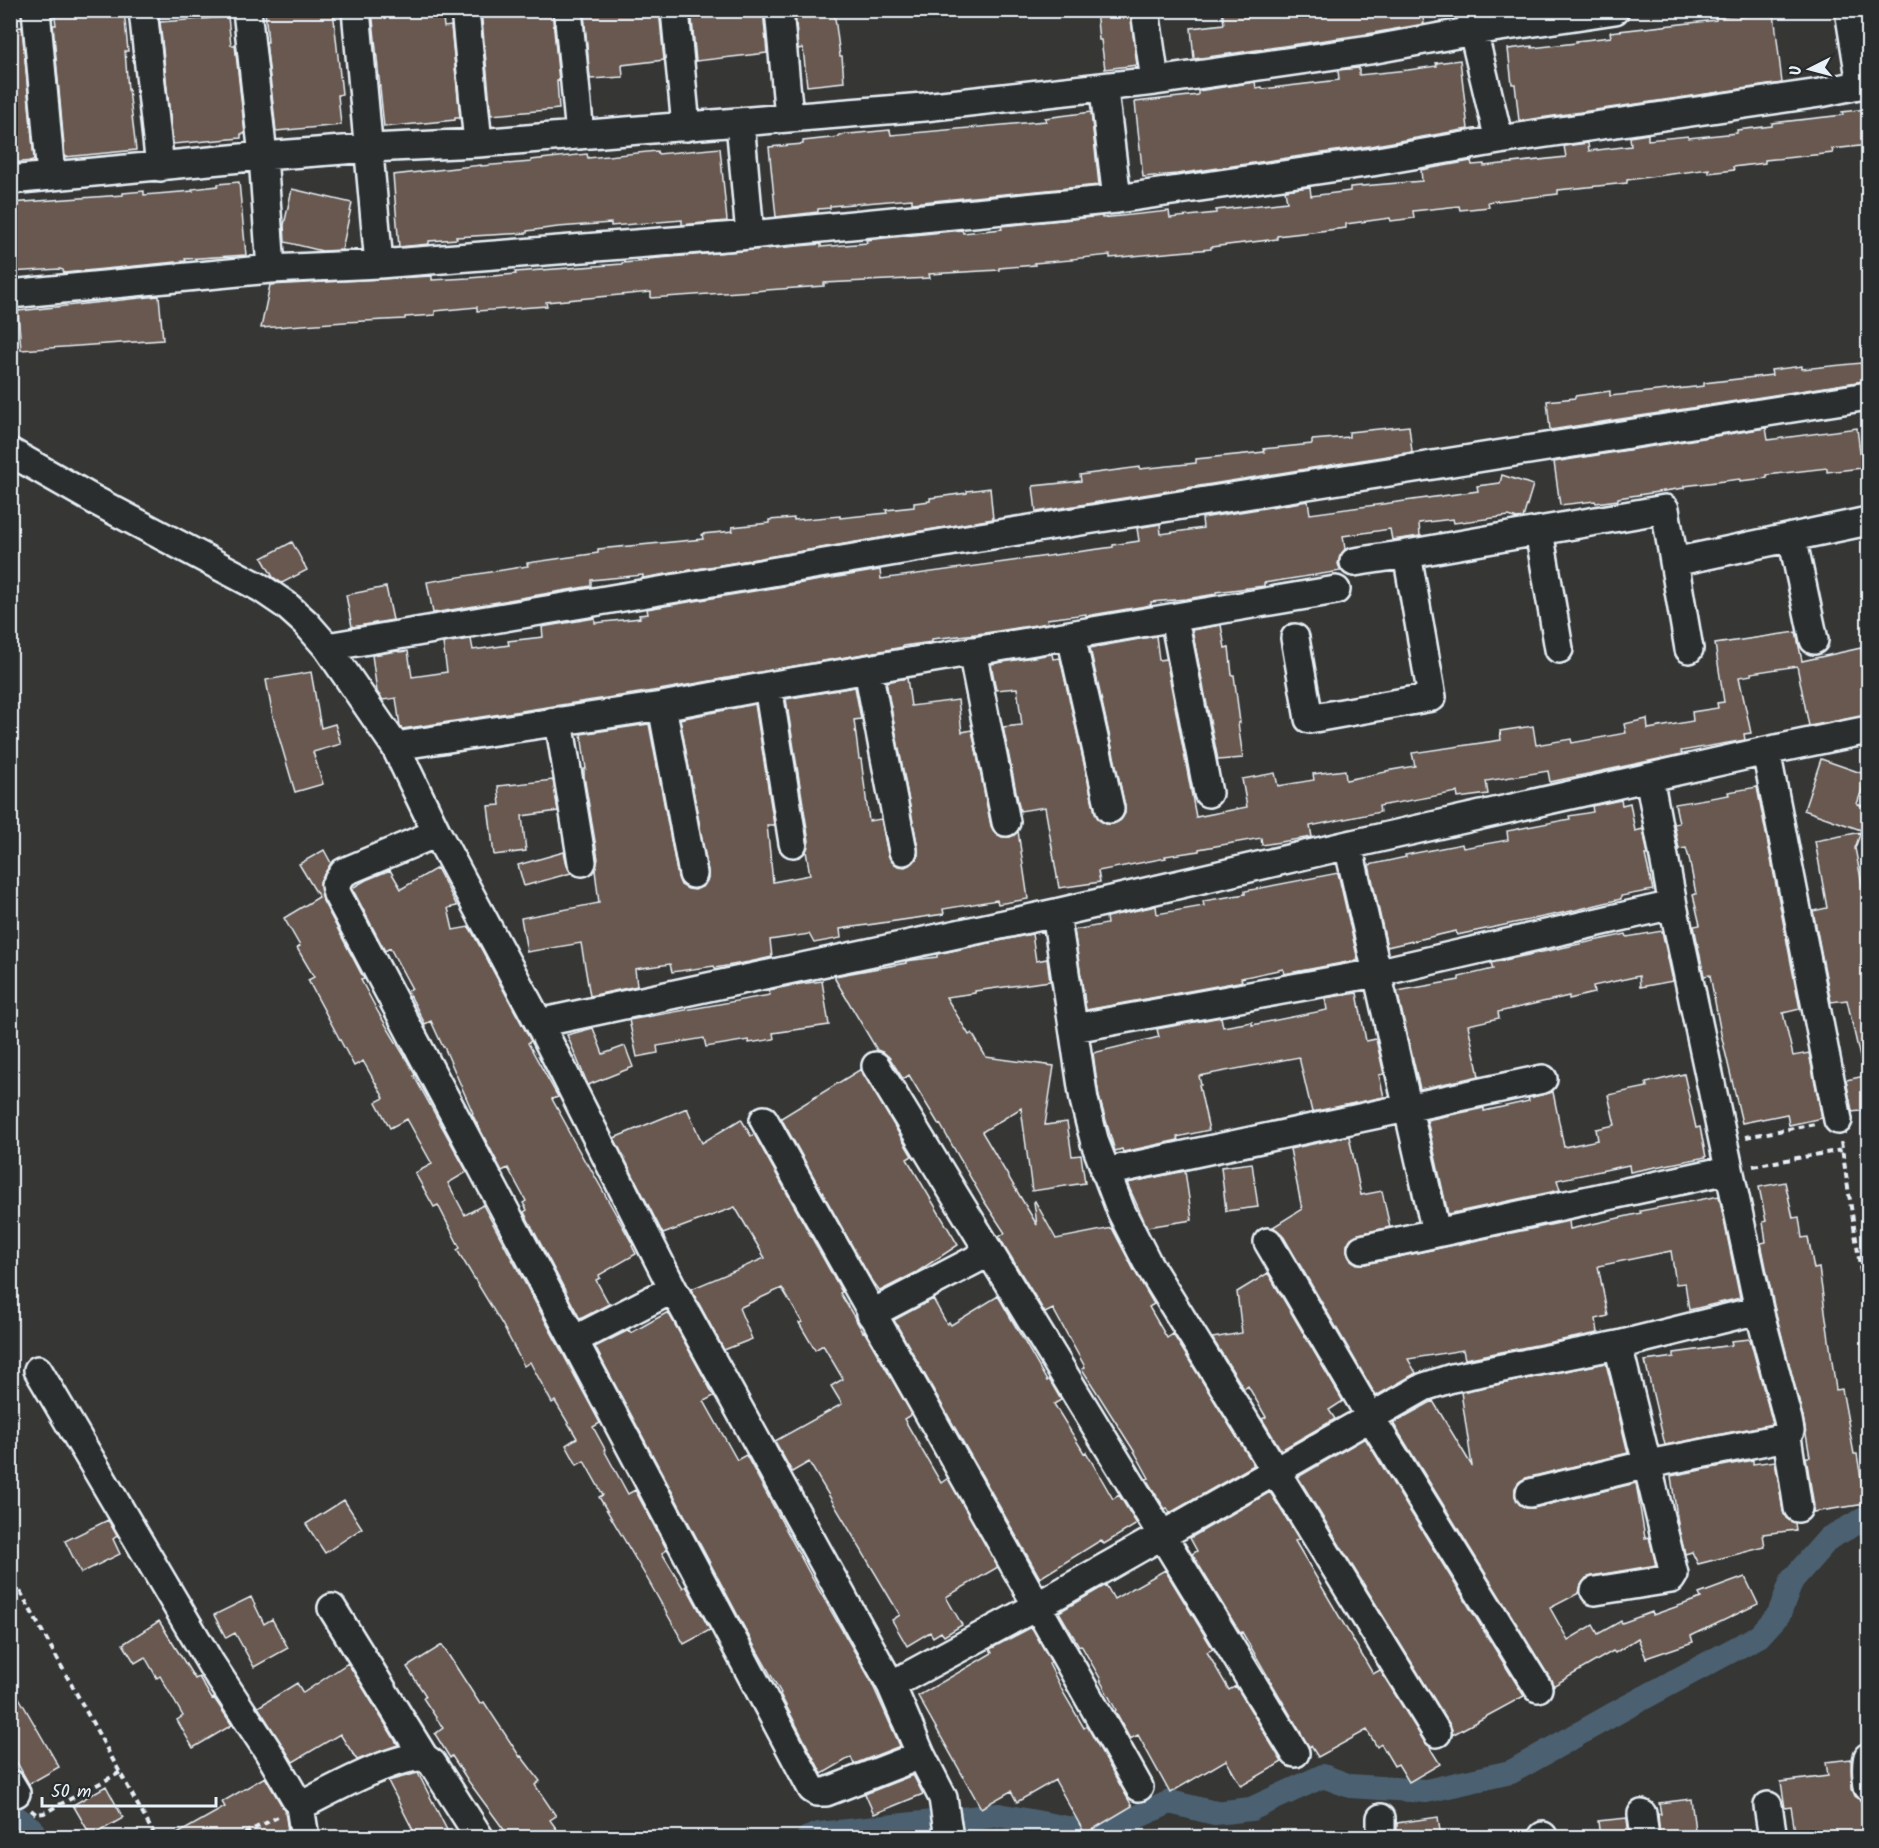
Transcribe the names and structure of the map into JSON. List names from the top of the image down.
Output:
{
  "scale_bar": "50 m",
  "north": "left"
}
